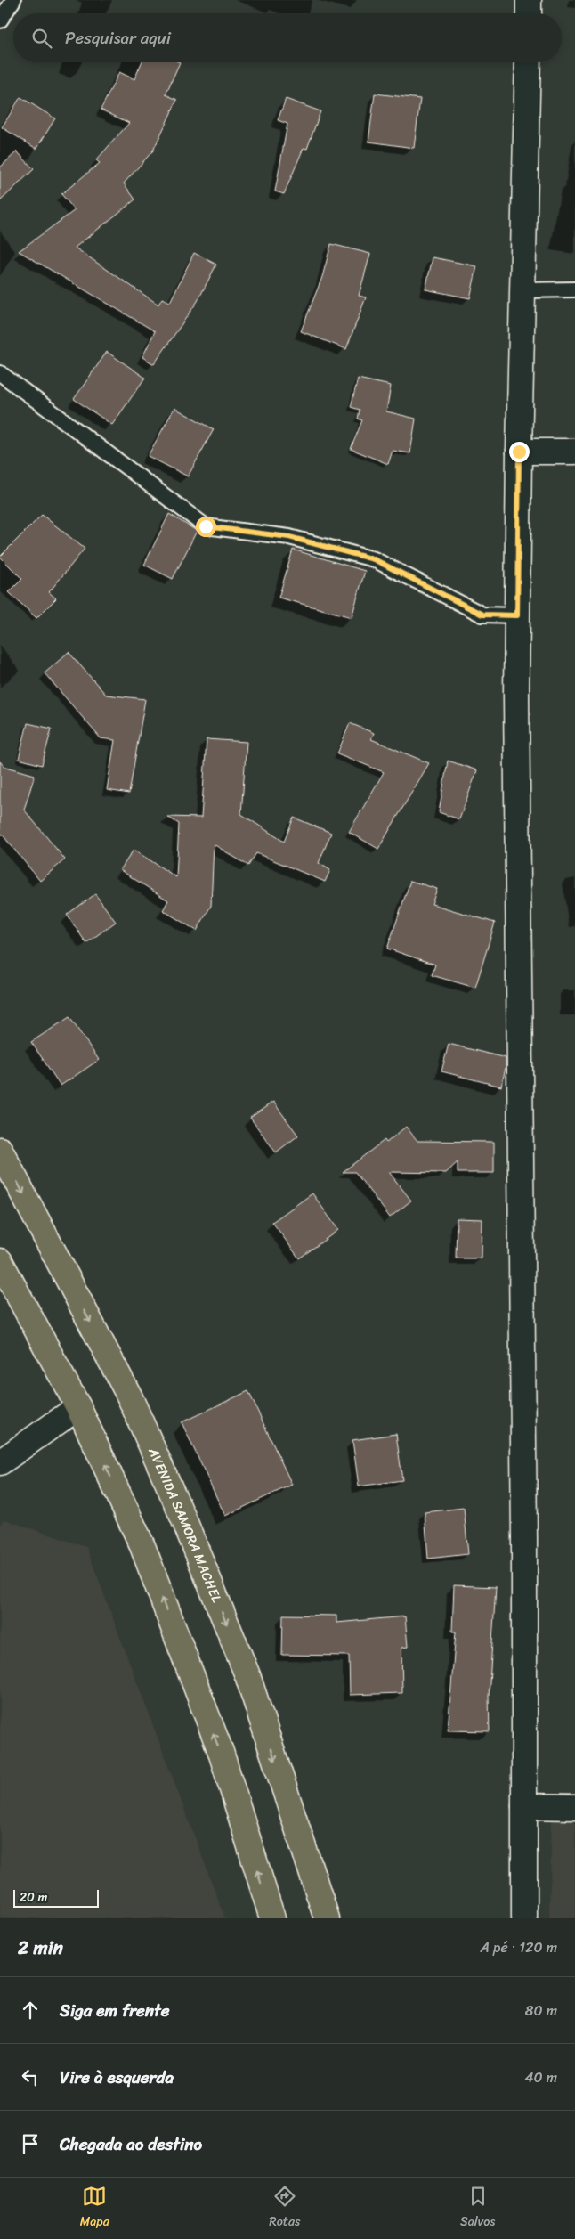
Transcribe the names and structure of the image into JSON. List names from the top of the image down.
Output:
{
  "streets": {
    "highway": ["AVENIDA SAMORA MACHEL"]
  },
  "scale_bar": "20 m",
  "page": {
    "search": "Pesquisar aqui",
    "scale": "20 m",
    "heading": ["2 min", "A pé · 120 m"],
    "list": [
      ["Siga em frente", "80 m"],
      ["Vire à esquerda", "40 m"],
      "Chegada ao destino"
    ],
    "nav": ["Mapa", "Rotas", "Salvos"]
  }
}
